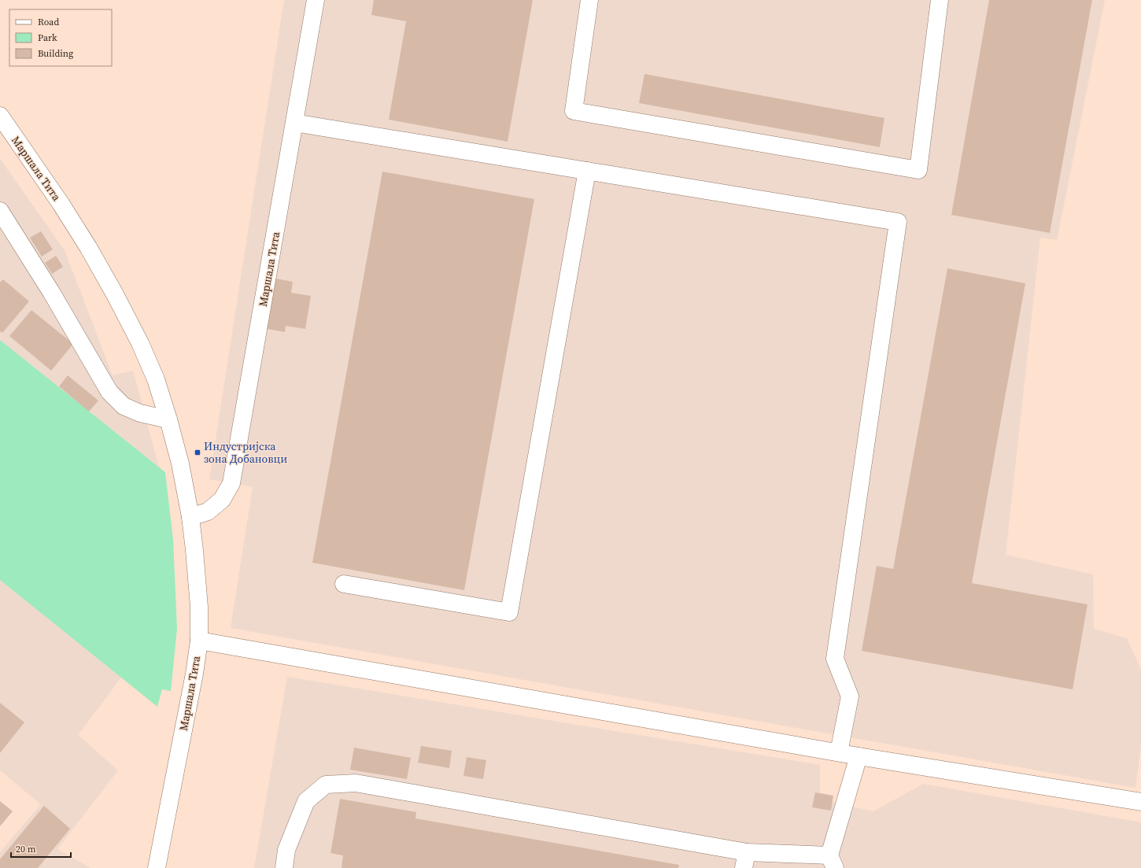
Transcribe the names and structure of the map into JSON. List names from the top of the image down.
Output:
{
  "streets": {
    "main road": ["Маршала Тита"]
  },
  "places": {
    "transit": ["Индустријска зона Добановци"]
  },
  "legend": ["Road", "Park", "Building"],
  "scale_bar": "20 m"
}
